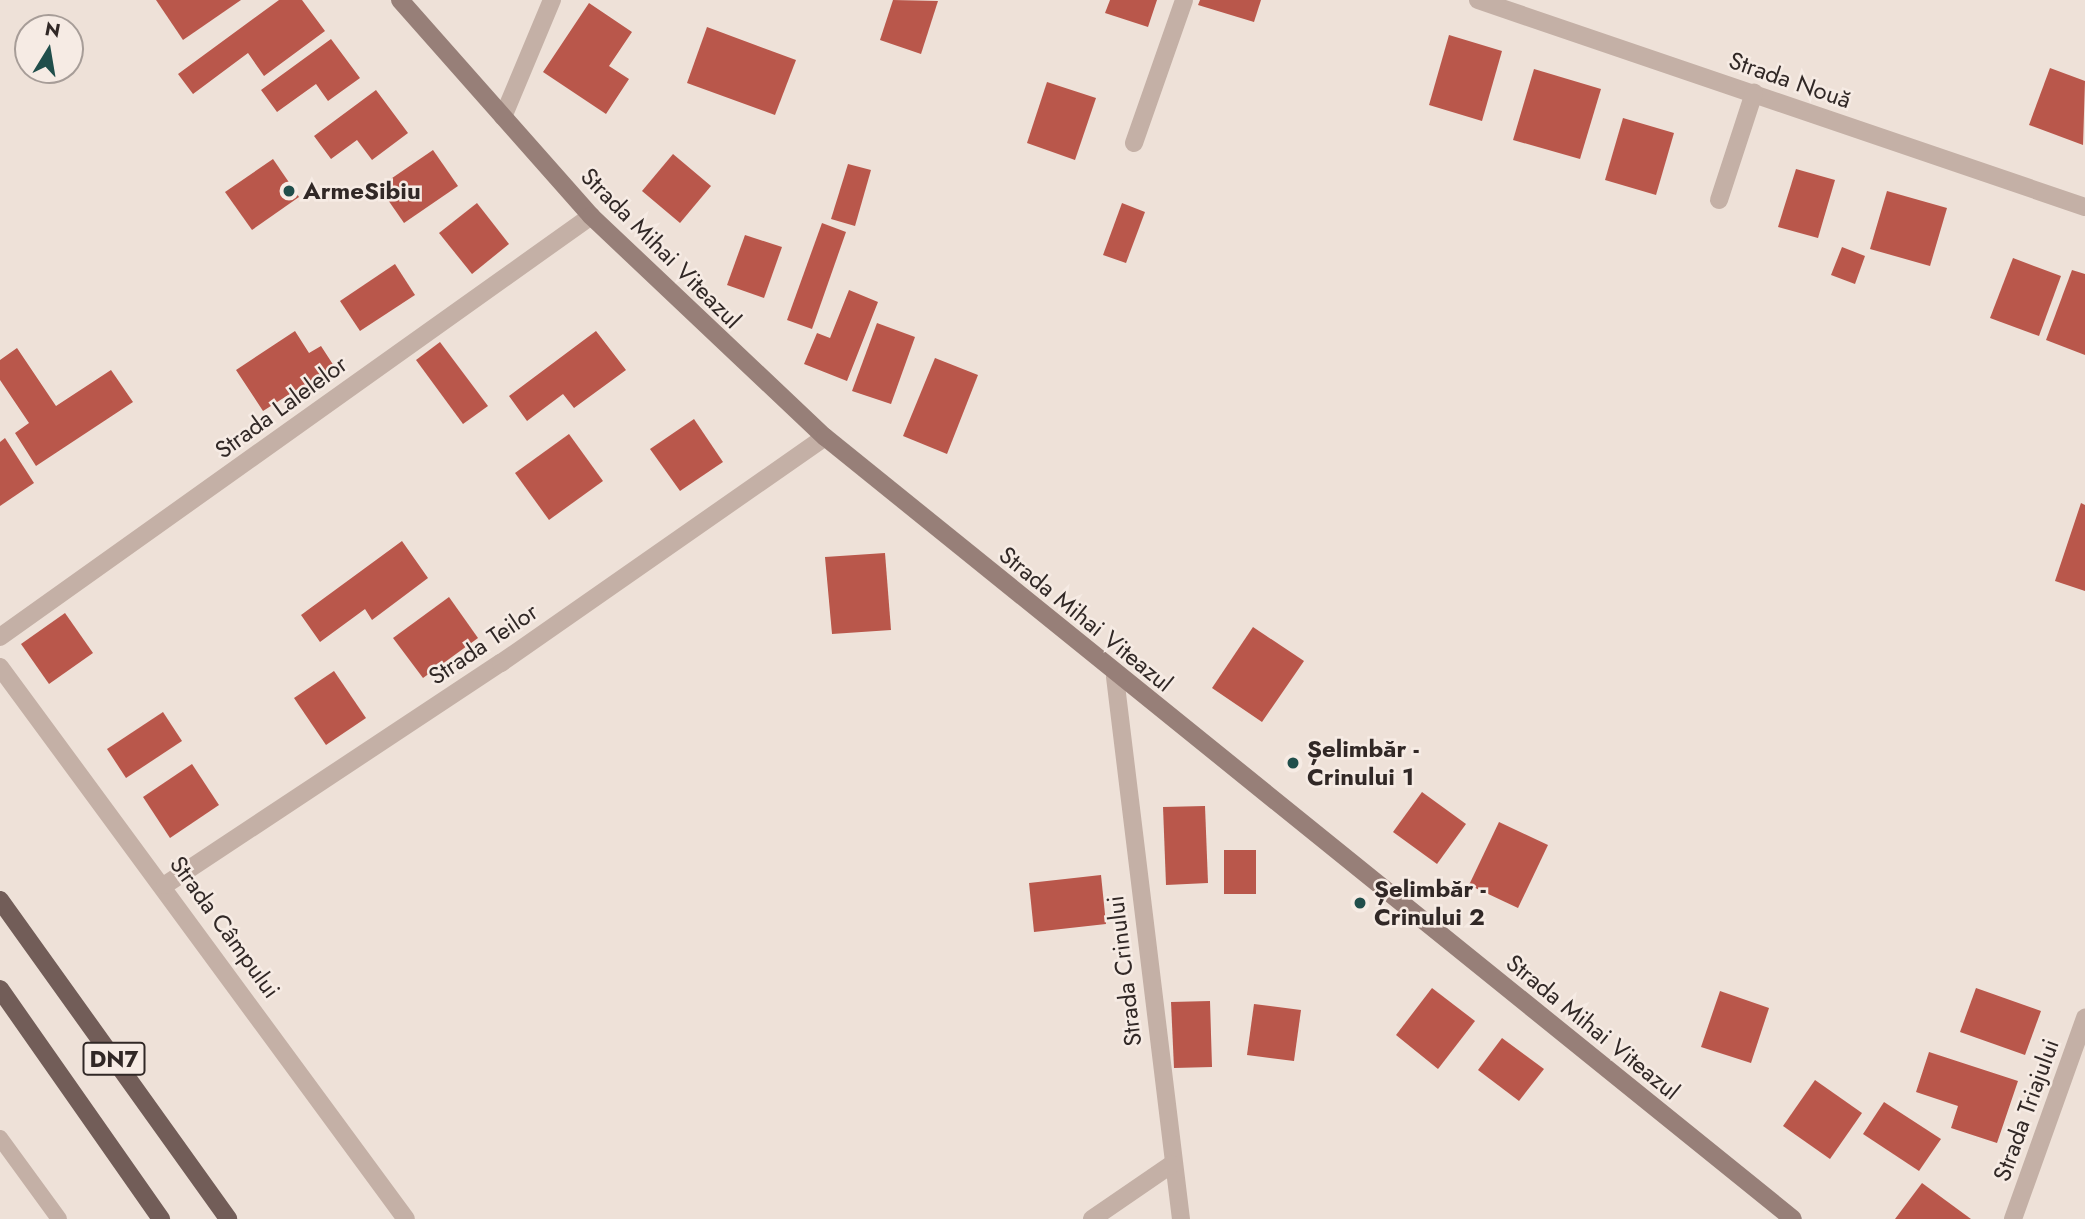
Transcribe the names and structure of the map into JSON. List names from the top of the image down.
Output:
{
  "streets": {
    "main road": ["Strada Mihai Viteazul", "DN7"],
    "street": [
      "Strada Nouă",
      "Strada Lalelelor",
      "Strada Teilor",
      "Strada Câmpului",
      "Strada Crinului",
      "Strada Triajului"
    ]
  },
  "crossings": [
    ["Strada Mihai Viteazul", "Strada Lalelelor"],
    ["Strada Mihai Viteazul", "Strada Teilor"],
    ["Strada Mihai Viteazul", "Strada Crinului"],
    ["Strada Teilor", "Strada Câmpului"]
  ],
  "places": ["ArmeSibiu", "Șelimbăr - Crinului 1", "Șelimbăr - Crinului 2"],
  "north": "top"
}
